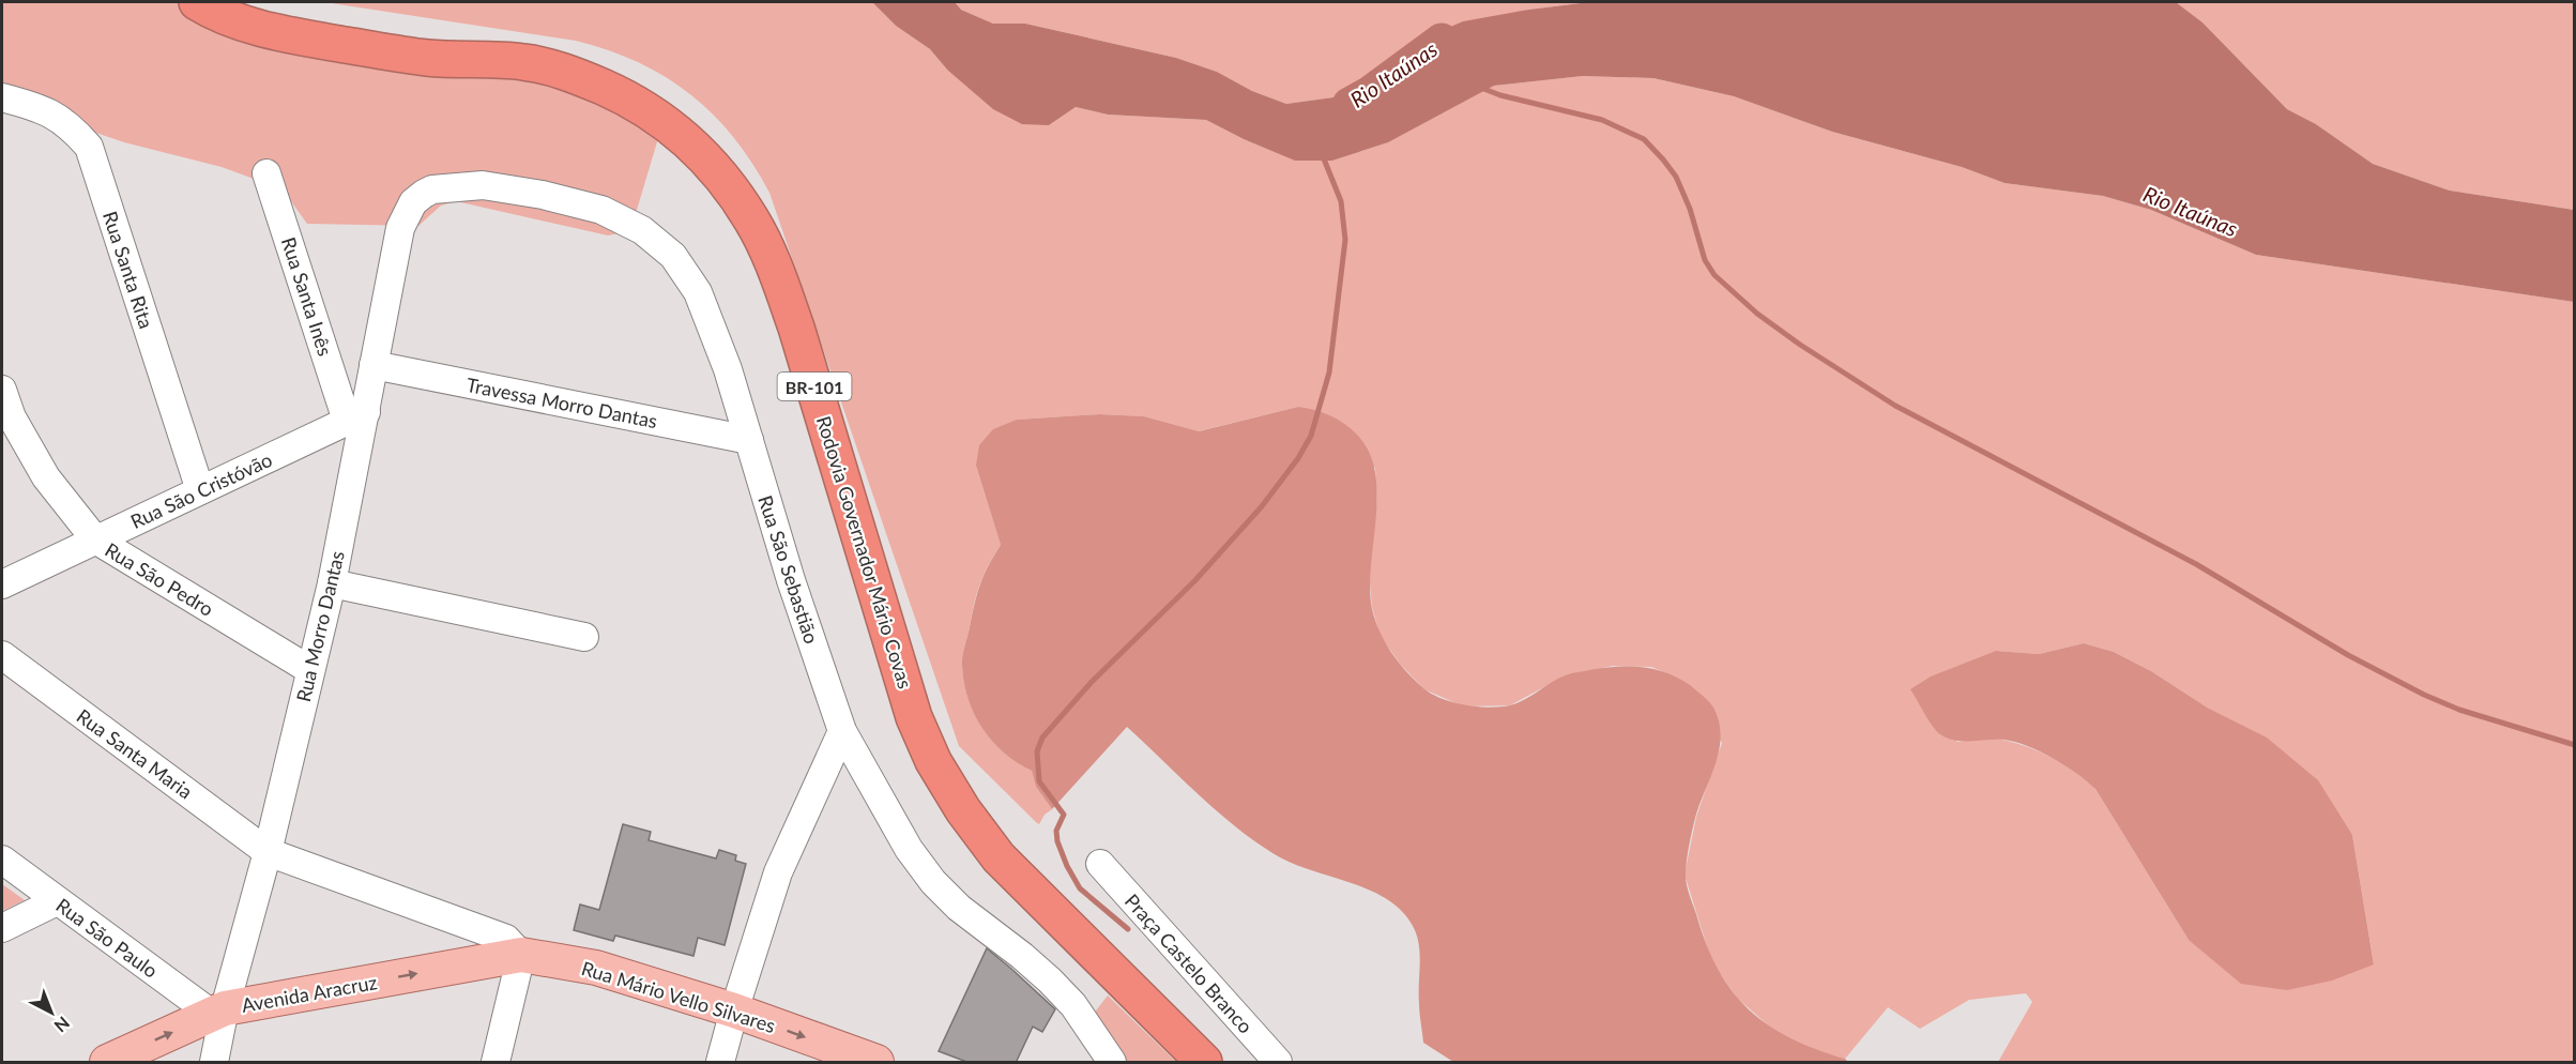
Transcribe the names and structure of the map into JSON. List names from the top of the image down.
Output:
{
  "streets": {
    "highway": ["BR-101", "Rodovia Governador Mário Covas"],
    "main road": ["Avenida Aracruz", "Rua Mário Vello Silvares"],
    "street": [
      "Rua Santa Rita",
      "Rua Santa Inês",
      "Travessa Morro Dantas",
      "Rua São Cristóvão",
      "Rua São Sebastião",
      "Rua São Pedro",
      "Rua Morro Dantas",
      "Rua Santa Maria",
      "Rua São Paulo",
      "Praça Castelo Branco"
    ]
  },
  "crossings": [
    ["Rua Santa Rita", "Rua São Cristóvão"],
    ["Rua Santa Inês", "Rua São Cristóvão"],
    ["Rua Santa Inês", "Rua Morro Dantas"],
    ["Travessa Morro Dantas", "Rua São Sebastião"],
    ["Travessa Morro Dantas", "Rua Morro Dantas"],
    ["Rua São Cristóvão", "Rua São Pedro"],
    ["Rua São Cristóvão", "Rua Morro Dantas"],
    ["Rua São Sebastião", "Rua Morro Dantas"],
    ["Rua São Pedro", "Rua Morro Dantas"],
    ["Rua Morro Dantas", "Rua Santa Maria"],
    ["Rua Morro Dantas", "Rua São Paulo"],
    ["Rua Morro Dantas", "Avenida Aracruz"],
    ["Rua Morro Dantas", "Rua Mário Vello Silvares"],
    ["Rua Santa Maria", "Rua Mário Vello Silvares"],
    ["Rua São Paulo", "Avenida Aracruz"],
    ["Avenida Aracruz", "Rua Mário Vello Silvares"]
  ],
  "one_way": ["Avenida Aracruz"],
  "water": ["Rio Itaúnas"],
  "north": "bottom right"
}
